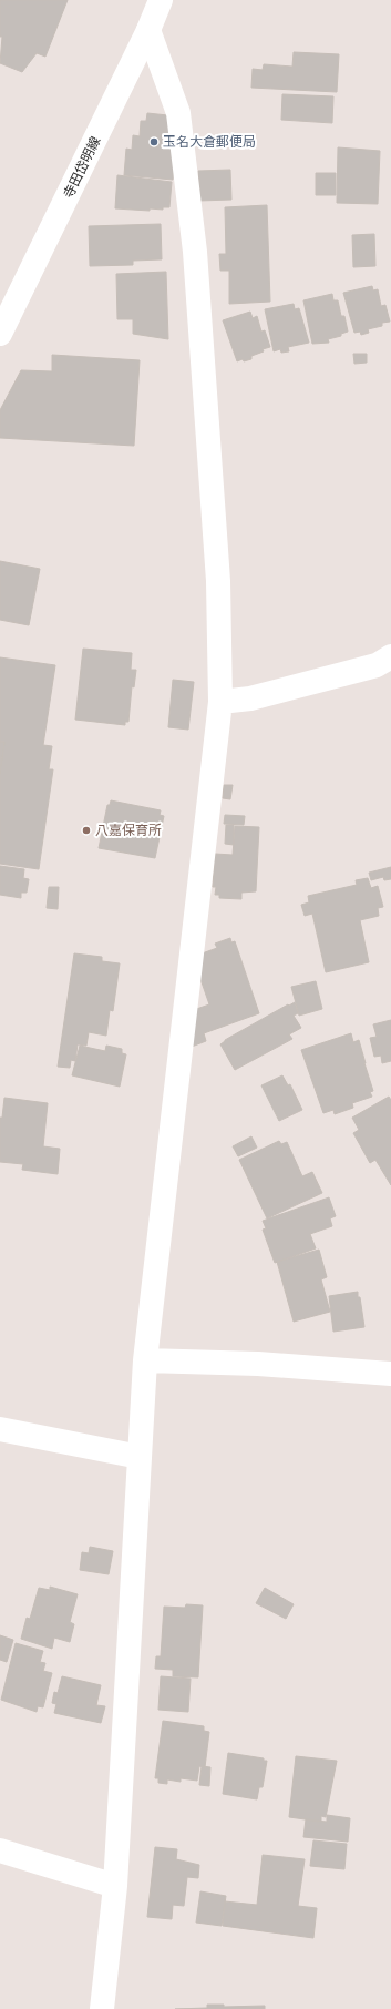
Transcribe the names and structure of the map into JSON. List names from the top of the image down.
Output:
{
  "streets": {
    "street": ["寺田岱明線"]
  },
  "places": ["玉名大倉郵便局", "八嘉保育所"]
}
